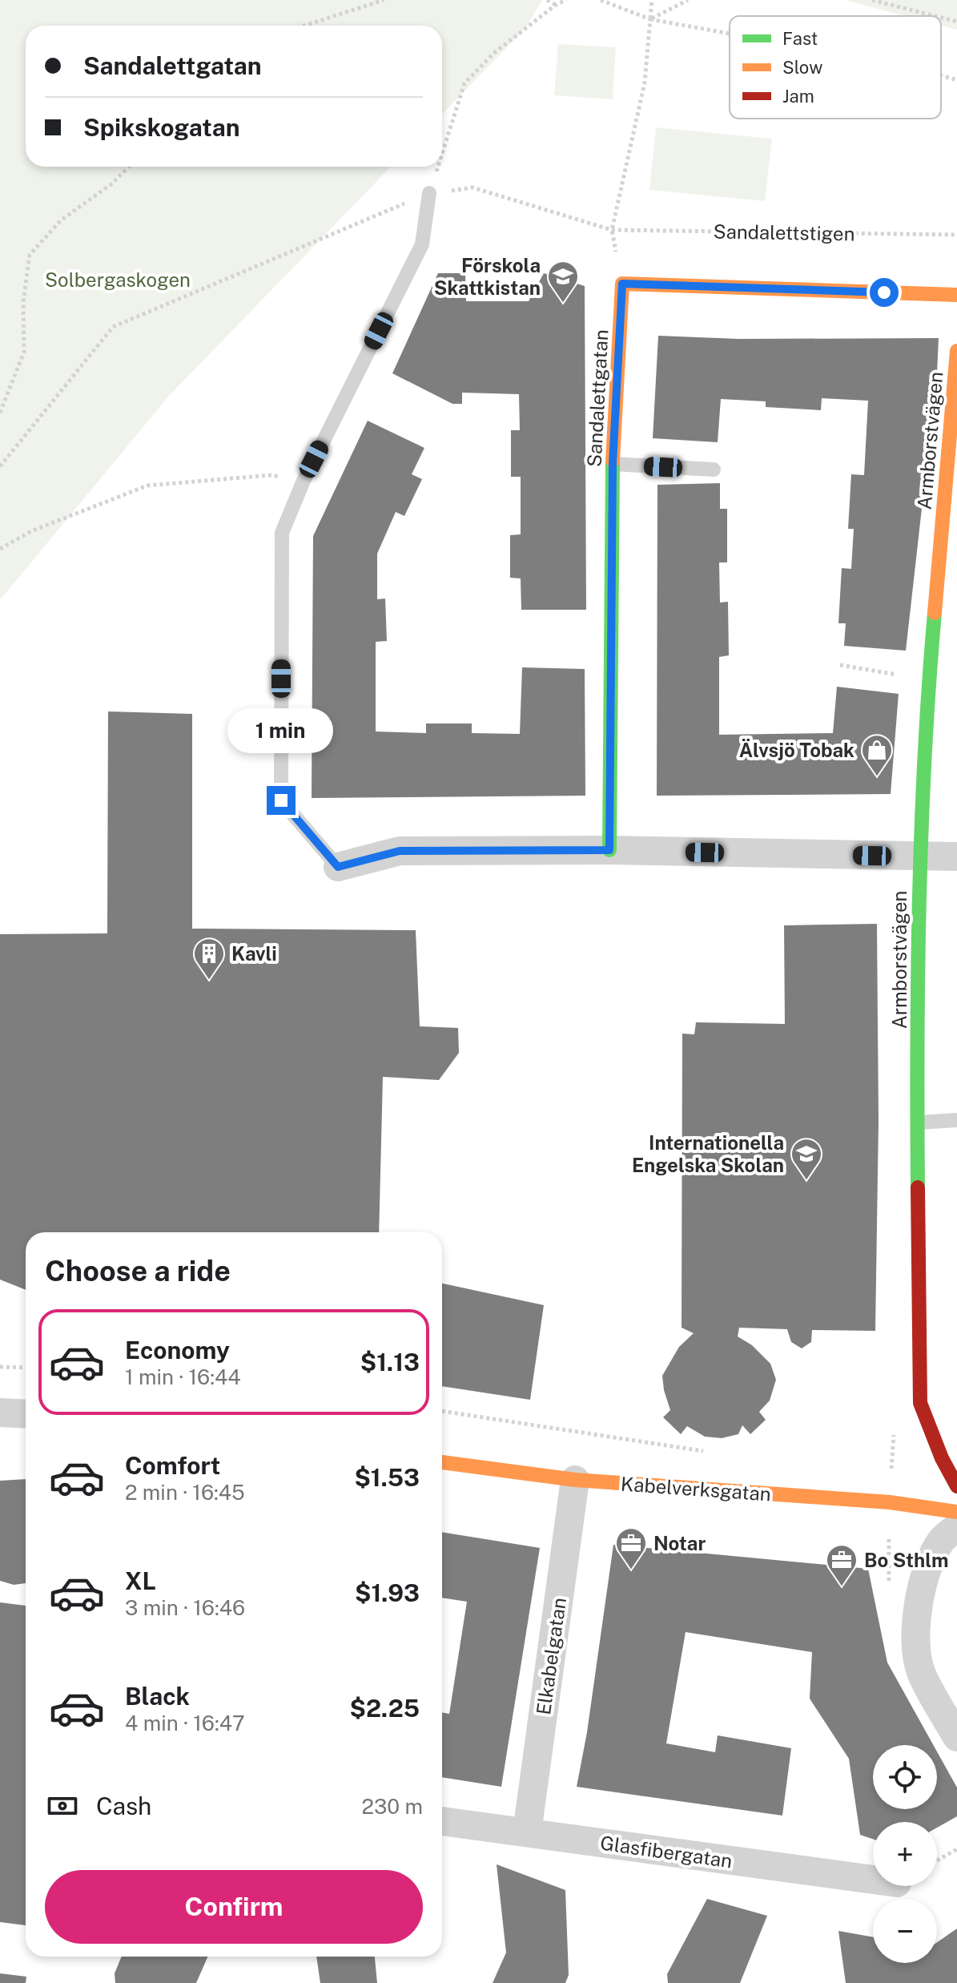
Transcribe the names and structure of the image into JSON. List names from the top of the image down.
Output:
{
  "streets": {
    "street": [
      "Sandalettgatan",
      "Armborstvägen",
      "Kabelverksgatan",
      "Elkabelgatan",
      "Glasfibergatan"
    ],
    "path": ["Sandalettstigen"]
  },
  "crossings": [
    ["Kabelverksgatan", "Elkabelgatan"],
    ["Elkabelgatan", "Glasfibergatan"]
  ],
  "parks": ["Solbergaskogen"],
  "places": {
    "school or university": ["Förskola Skattkistan", "Internationella Engelska Skolan"],
    "shop": ["Älvsjö Tobak"],
    "building": ["Kavli"],
    "office": ["Notar", "Bo Sthlm"]
  },
  "legend": ["Fast", "Slow", "Jam"],
  "page": {
    "banner": ["Sandalettgatan", "Spikskogatan"],
    "bubble": "1 min",
    "heading": "Choose a ride",
    "list": [
      {
        "name": "Economy",
        "note": "1 min · 16:44",
        "value": "$1.13"
      },
      {
        "name": "Comfort",
        "note": "2 min · 16:45",
        "value": "$1.53"
      },
      {
        "name": "XL",
        "note": "3 min · 16:46",
        "value": "$1.93"
      },
      {
        "name": "Black",
        "note": "4 min · 16:47",
        "value": "$2.25"
      }
    ],
    "map_buttons": ["+", "−"],
    "pay": ["Cash", "230 m"],
    "buttons": "Confirm"
  }
}
